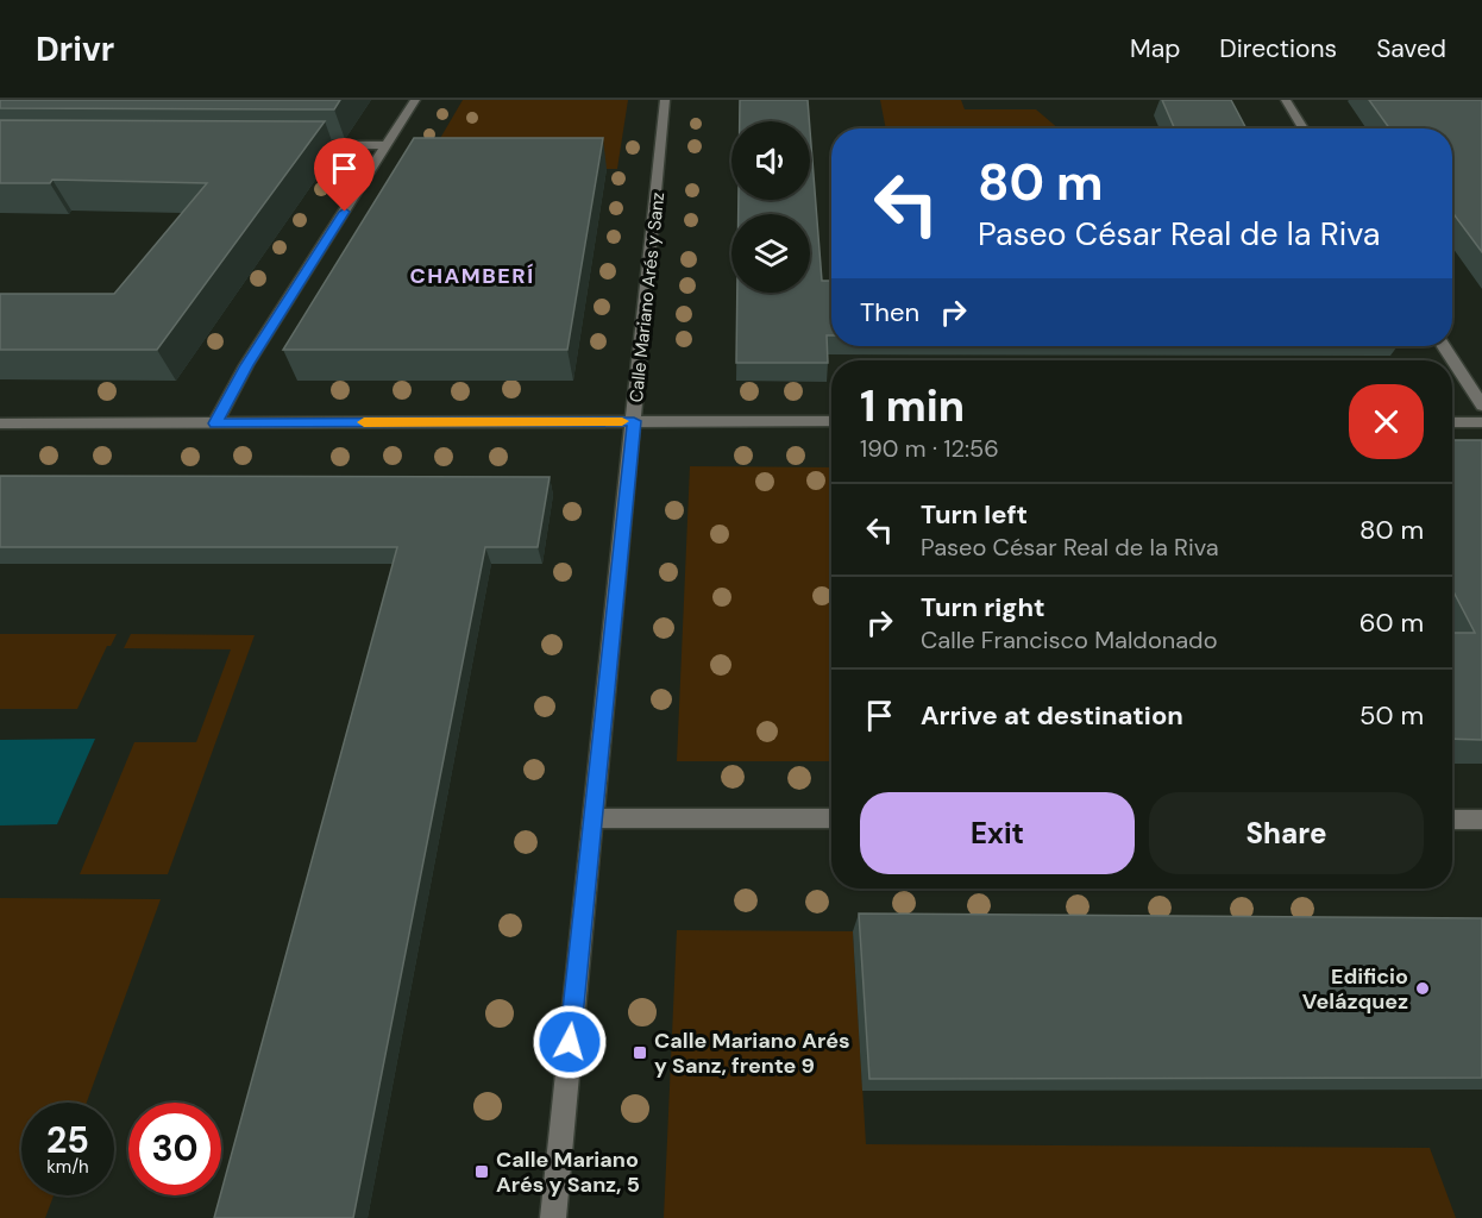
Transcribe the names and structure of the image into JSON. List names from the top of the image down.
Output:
{
  "streets": {
    "street": ["Calle Mariano Arés y Sanz"]
  },
  "districts": ["CHAMBERÍ"],
  "places": {
    "other": ["Edificio Velázquez"],
    "transit": ["Calle Mariano Arés y Sanz, frente 9", "Calle Mariano Arés y Sanz, 5"]
  },
  "page": {
    "header": "Drivr",
    "nav": ["Map", "Directions", "Saved"],
    "turn": ["80 m", "Paseo César Real de la Riva"],
    "then": "Then",
    "heading": ["1 min", "190 m · 12:56"],
    "list": [
      {
        "name": "Turn left",
        "note": "Paseo César Real de la Riva",
        "value": "80 m"
      },
      {
        "name": "Turn right",
        "note": "Calle Francisco Maldonado",
        "value": "60 m"
      },
      {
        "name": "Arrive at destination",
        "value": "50 m"
      }
    ],
    "buttons": ["Exit", "Share"],
    "speed": "25 km/h",
    "limit": "30"
  }
}
